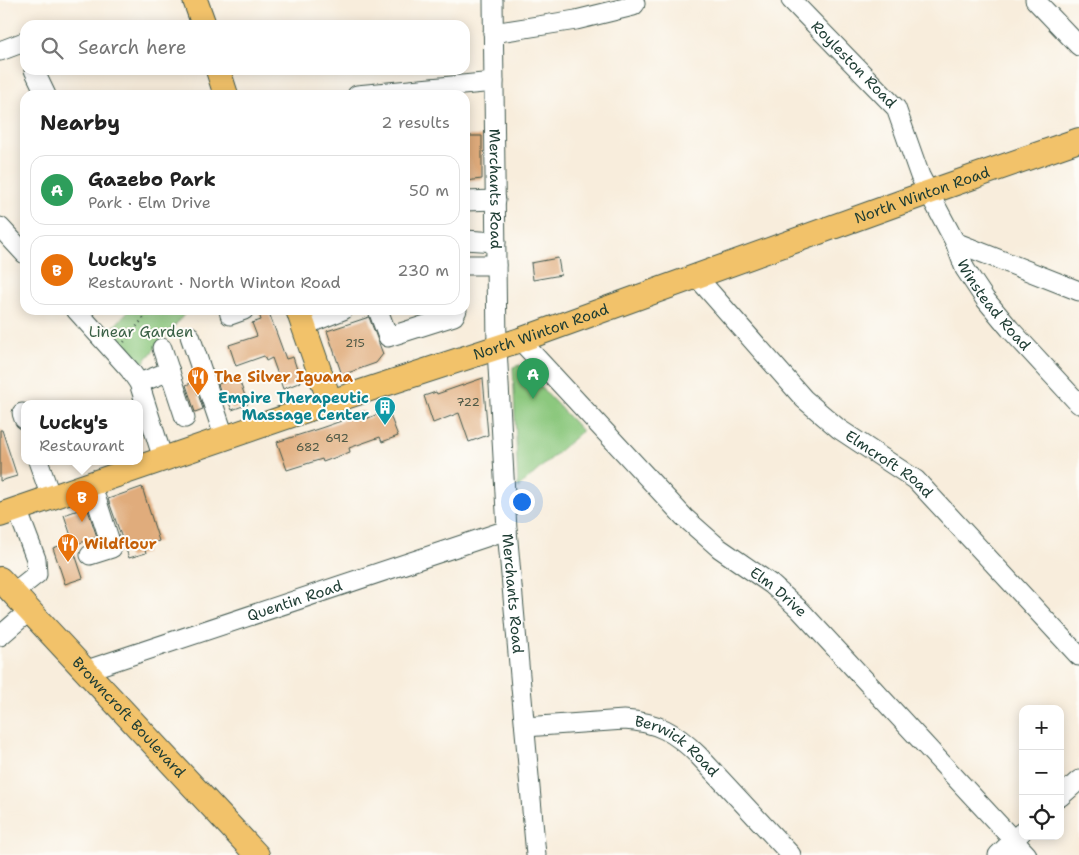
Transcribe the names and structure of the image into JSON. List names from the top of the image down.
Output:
{
  "streets": {
    "main road": ["North Winton Road", "Browncroft Boulevard"],
    "street": [
      "Royleston Road",
      "Merchants Road",
      "Winstead Road",
      "Elmcroft Road",
      "Elm Drive",
      "Quentin Road",
      "Berwick Road"
    ]
  },
  "crossings": [
    ["Royleston Road", "North Winton Road"],
    ["Royleston Road", "Winstead Road"],
    ["Merchants Road", "North Winton Road"],
    ["Merchants Road", "Quentin Road"],
    ["Merchants Road", "Berwick Road"],
    ["North Winton Road", "Winstead Road"],
    ["North Winton Road", "Elmcroft Road"],
    ["North Winton Road", "Elm Drive"],
    ["Quentin Road", "Browncroft Boulevard"]
  ],
  "parks": ["Linear Garden"],
  "places": {
    "restaurant": ["The Silver Iguana", "Wildflour"],
    "building": ["Empire Therapeutic Massage Center"]
  },
  "house_numbers": [
    "215",
    "722",
    "692",
    "682"
  ],
  "page": {
    "search": "Search here",
    "heading": ["Nearby", "2 results"],
    "list": [
      {
        "mark": "A",
        "name": "Gazebo Park",
        "note": "Park · Elm Drive",
        "value": "50 m"
      },
      {
        "mark": "B",
        "name": "Lucky's",
        "note": "Restaurant · North Winton Road",
        "value": "230 m"
      }
    ],
    "pins": ["A", "B"],
    "popup": ["Lucky's", "Restaurant"],
    "map_buttons": ["+", "−"]
  }
}
